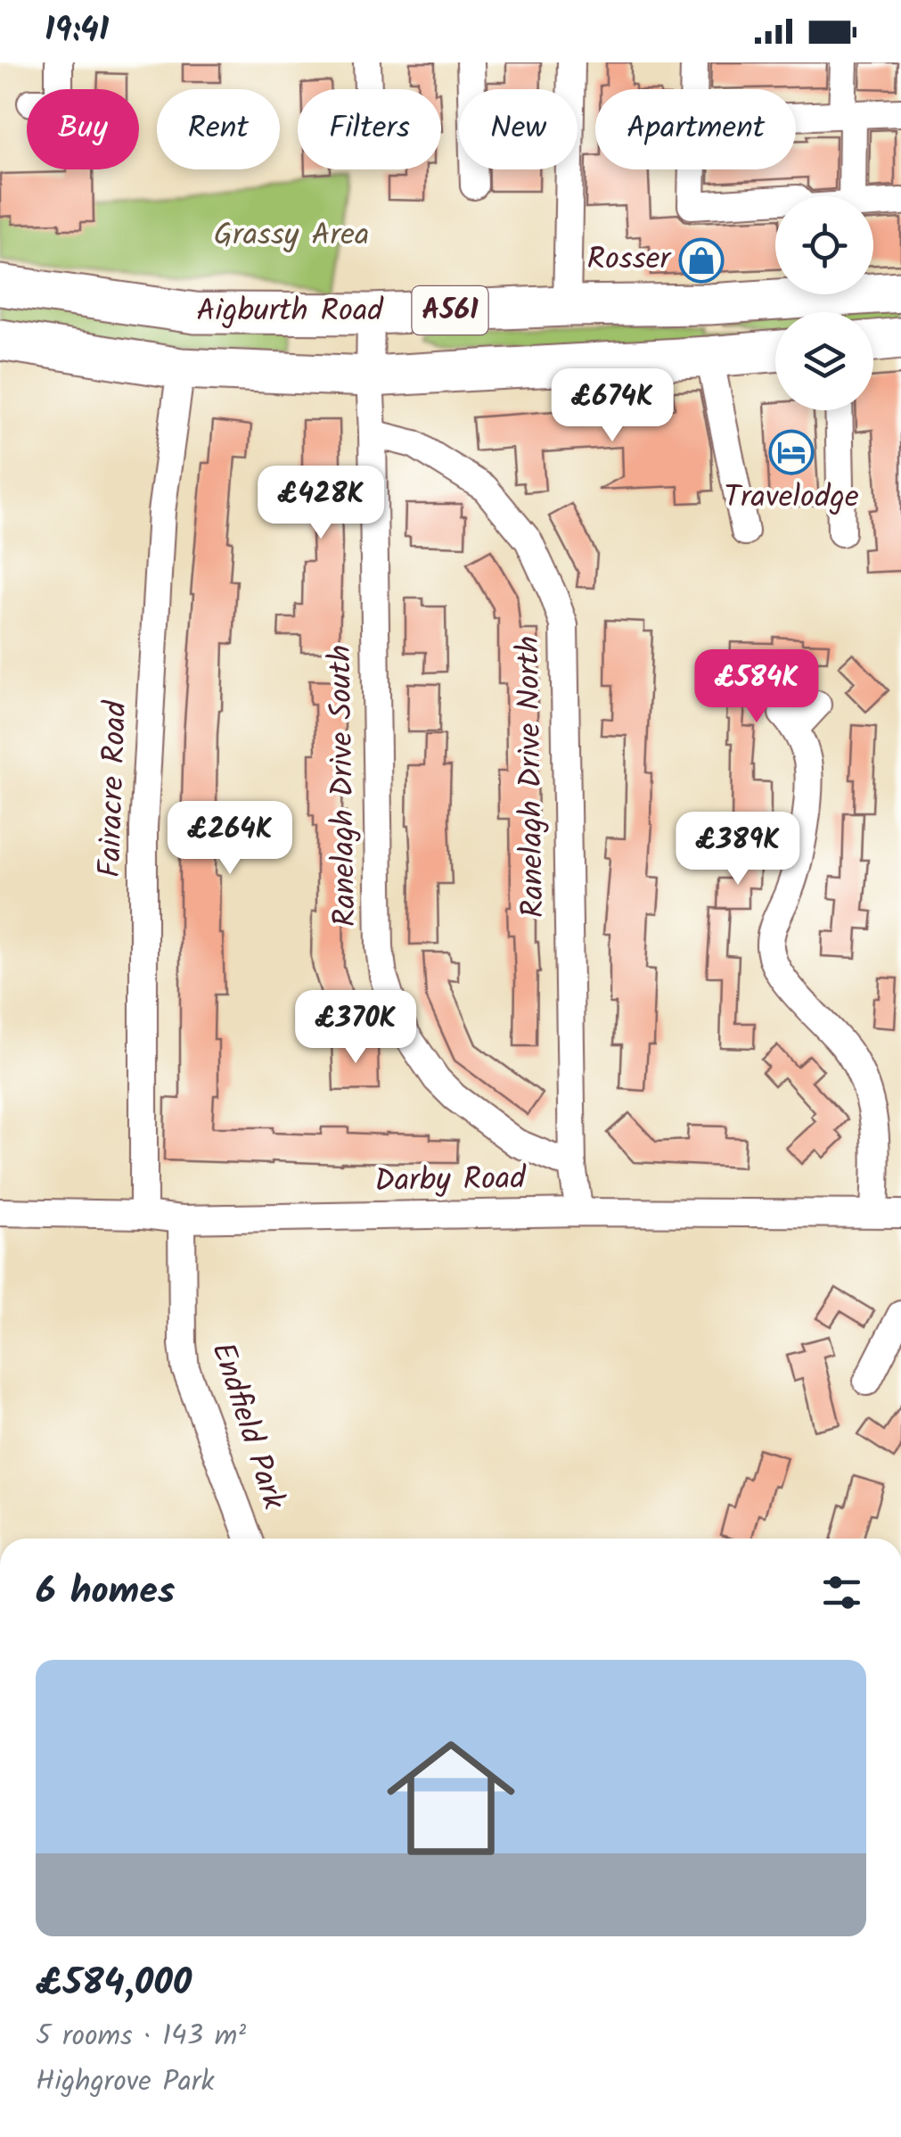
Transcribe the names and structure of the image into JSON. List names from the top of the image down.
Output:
{
  "streets": {
    "highway": ["A561", "Aigburth Road"],
    "street": [
      "Ranelagh Drive North",
      "Ranelagh Drive South",
      "Fairacre Road",
      "Darby Road",
      "Endfield Park"
    ]
  },
  "crossings": [
    ["Aigburth Road", "Ranelagh Drive South"],
    ["Aigburth Road", "Fairacre Road"],
    ["Ranelagh Drive North", "Ranelagh Drive South"],
    ["Ranelagh Drive North", "Darby Road"],
    ["Fairacre Road", "Darby Road"],
    ["Darby Road", "Endfield Park"]
  ],
  "parks": ["Grassy Area"],
  "places": {
    "shop": ["Rosser"],
    "hotel": ["Travelodge"]
  },
  "page": {
    "status": "19:41",
    "chip": [
      "Buy",
      "Rent",
      "Filters",
      "New",
      "Apartment"
    ],
    "price": [
      "£674K",
      "£428K",
      "£584K",
      "£264K",
      "£389K",
      "£370K"
    ],
    "heading": "6 homes",
    "list": [
      {
        "name": "£584,000",
        "note": "5 rooms · 143 m² · Highgrove Park"
      }
    ]
  }
}
